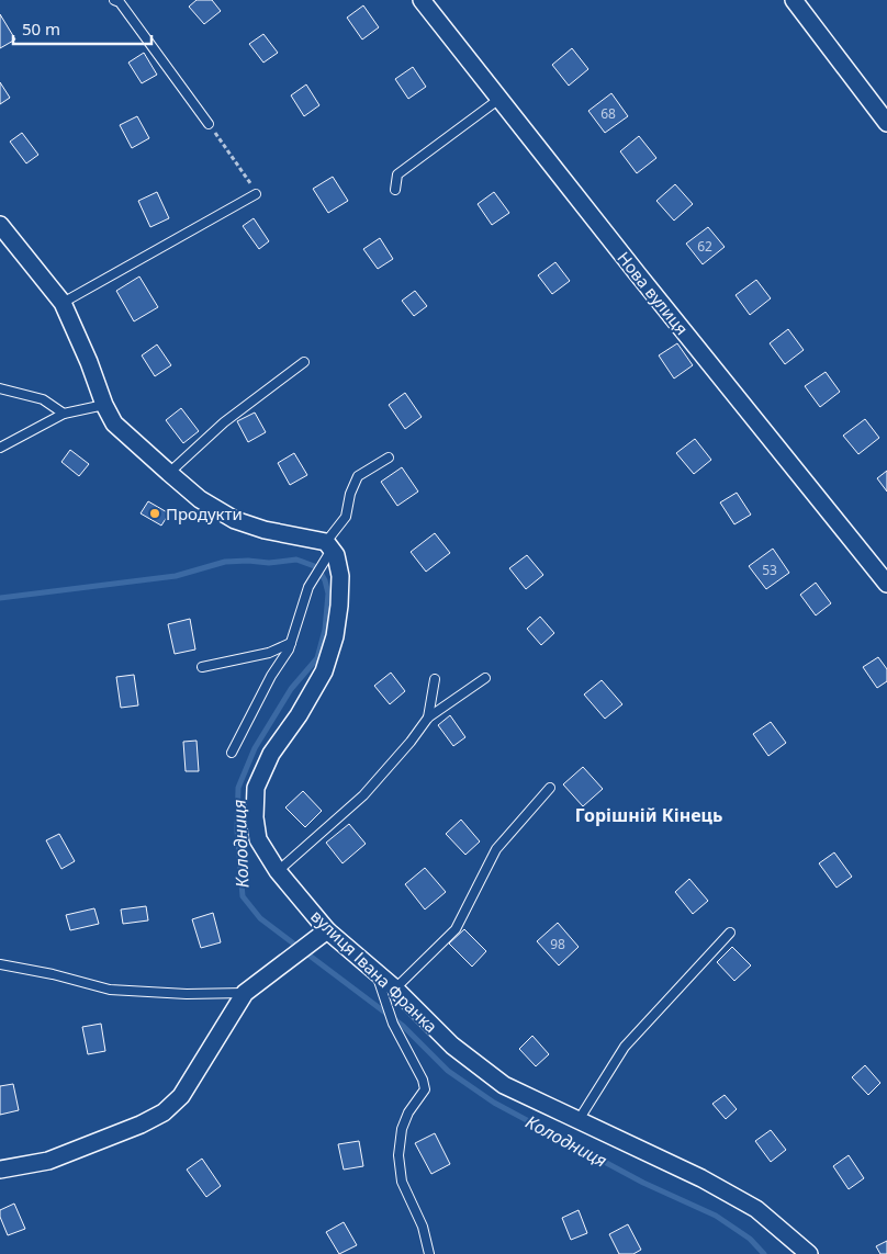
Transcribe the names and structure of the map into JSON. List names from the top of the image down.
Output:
{
  "streets": {
    "street": ["Нова вулиця", "вулиця Івана Франка"]
  },
  "districts": ["Горішній Кінець"],
  "water": ["Колодниця"],
  "places": ["Продукти"],
  "house_numbers": [
    "68",
    "62",
    "53",
    "98"
  ],
  "scale_bar": "50 m"
}
